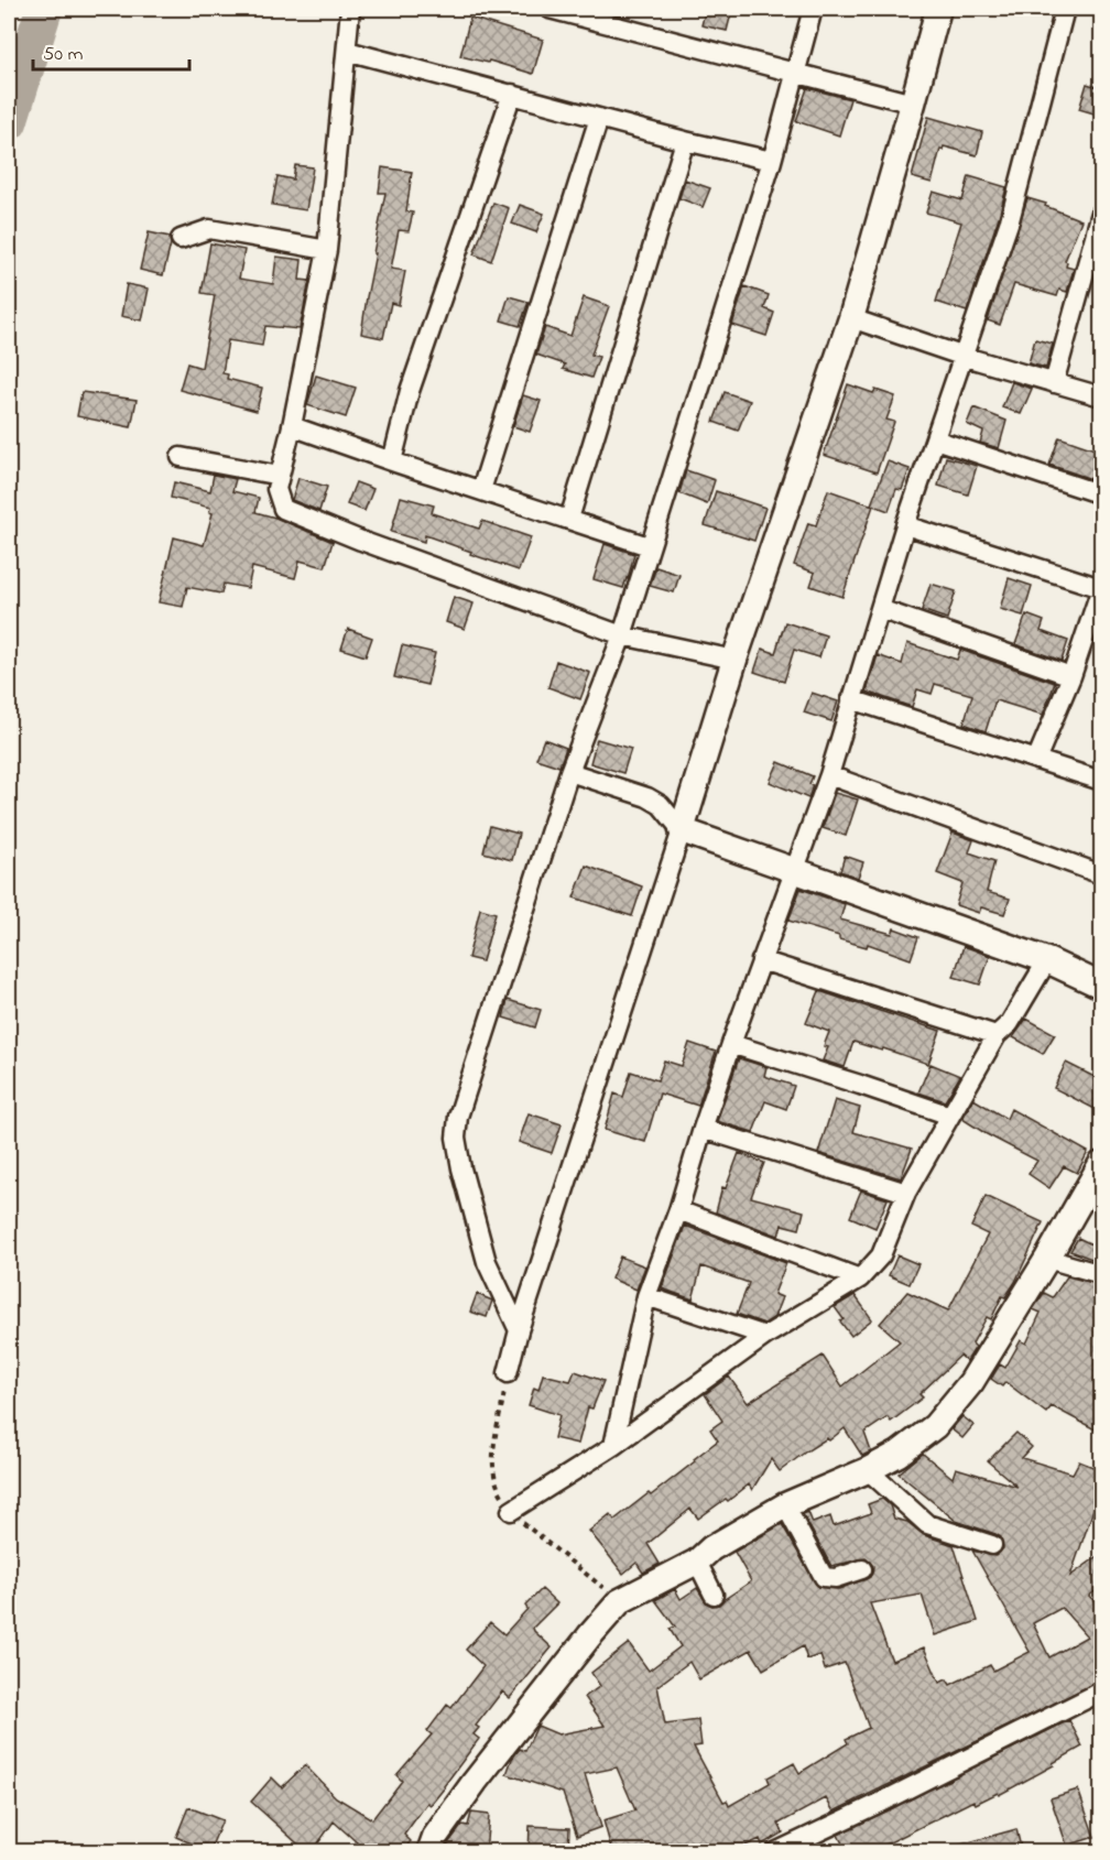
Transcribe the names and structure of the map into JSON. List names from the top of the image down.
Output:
{
  "scale_bar": "50 m"
}
